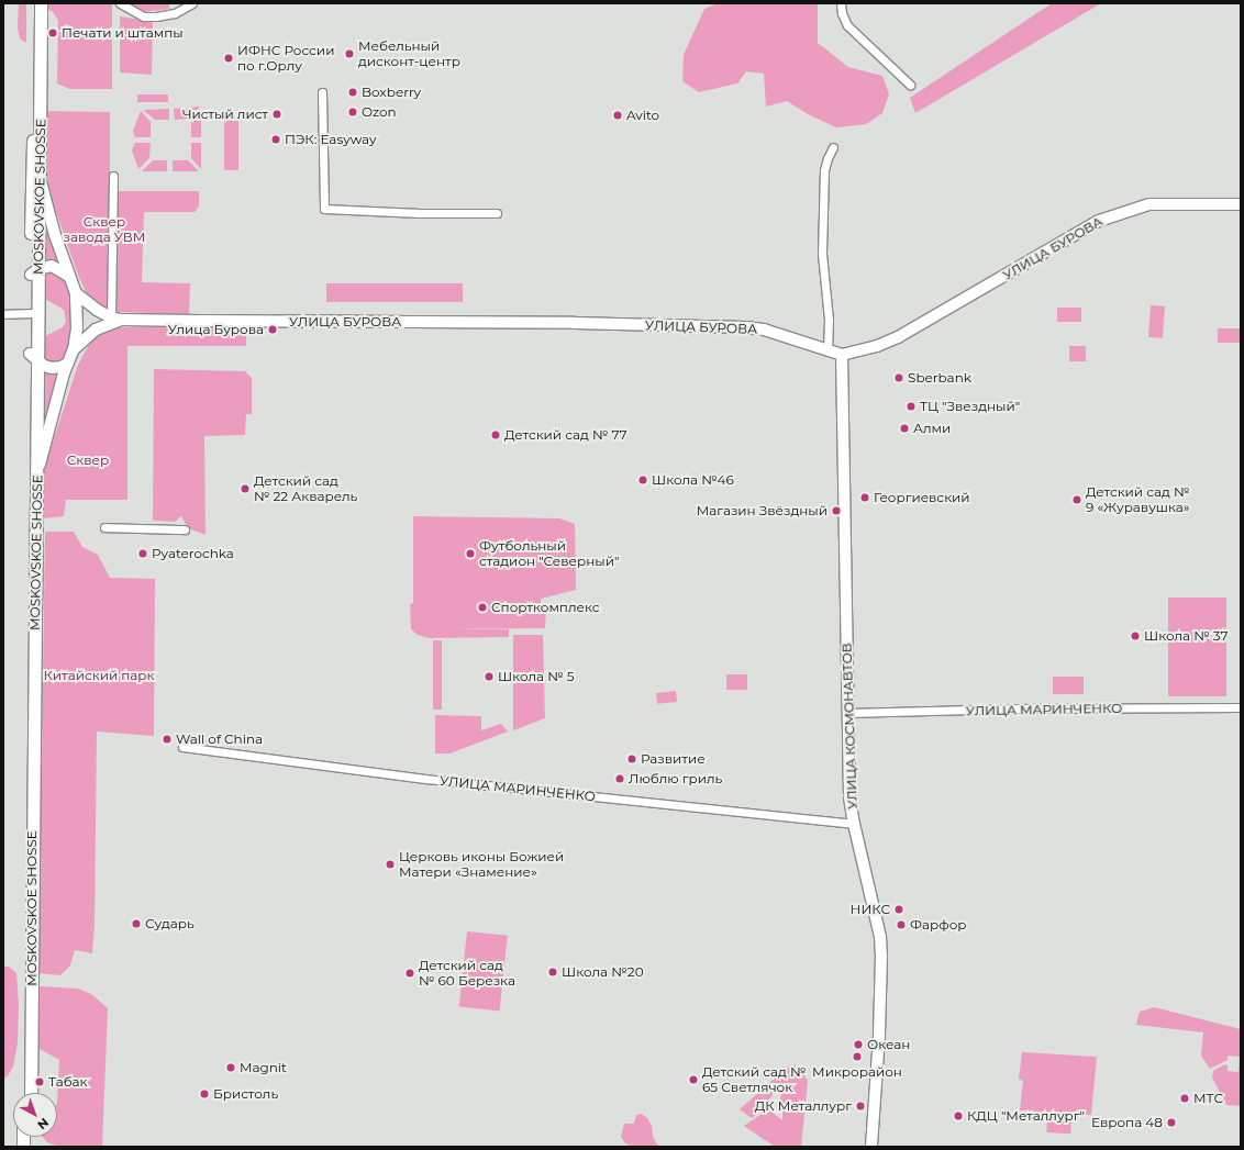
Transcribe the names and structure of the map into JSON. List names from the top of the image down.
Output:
{
  "streets": {
    "main road": ["MOSKOVSKOE SHOSSE", "УЛИЦА БУРОВА", "УЛИЦА КОСМОНАВТОВ"],
    "street": ["УЛИЦА МАРИНЧЕНКО"]
  },
  "crossings": [
    ["УЛИЦА БУРОВА", "УЛИЦА КОСМОНАВТОВ"],
    ["УЛИЦА МАРИНЧЕНКО", "УЛИЦА КОСМОНАВТОВ"]
  ],
  "parks": ["Сквер завода УВМ", "Сквер", "Китайский парк"],
  "places": [
    "Печати и штампы",
    "Мебельный дисконт-центр",
    "ИФНС России по г.Орлу",
    "Boxberry",
    "Ozon",
    "Чистый лист",
    "Avito",
    "ПЭК: Easyway",
    "Улица Бурова",
    "Sberbank",
    "ТЦ \"Звездный\"",
    "Алми",
    "Детский сад № 77",
    "Школа №46",
    "Детский сад № 22 Акварель",
    "Георгиевский",
    "Детский сад № 9 «Журавушка»",
    "Магазин Звёздный",
    "Pyaterochka",
    "Футбольный стадион \"Северный\"",
    "Спорткомплекс",
    "Школа № 37",
    "Школа № 5",
    "Wall of China",
    "Развитие",
    "Люблю гриль",
    "Церковь иконы Божией Матери «Знамение»",
    "НИКС",
    "Сударь",
    "Фарфор",
    "Школа №20",
    "Детский сад № 60 Березка",
    "Океан",
    "Микрорайон",
    "Magnit",
    "Детский сад № 65 Светлячок",
    "Табак",
    "Бристоль",
    "МТС",
    "ДК Металлург",
    "КДЦ \"Металлург\"",
    "Европа 48"
  ],
  "north": "bottom right"
}
